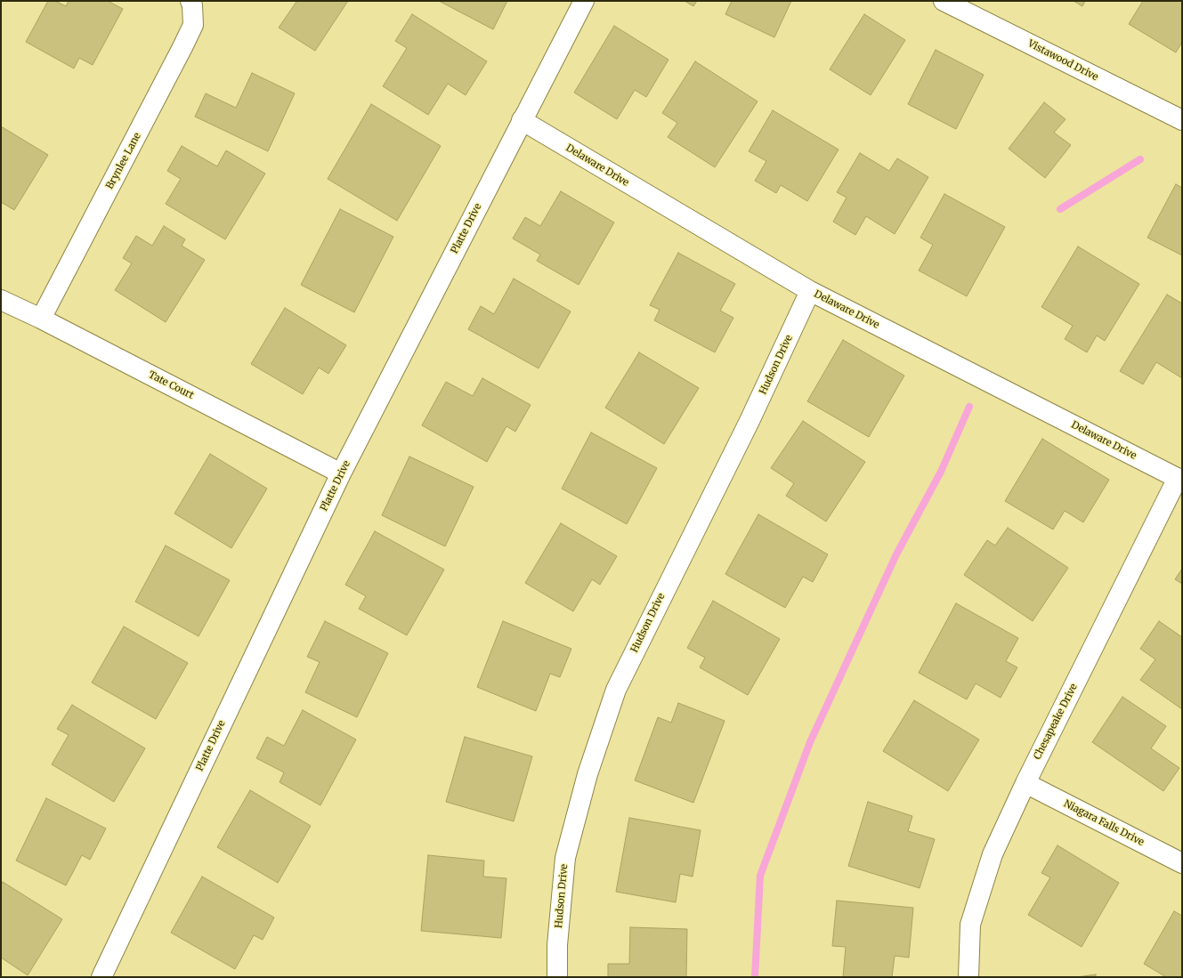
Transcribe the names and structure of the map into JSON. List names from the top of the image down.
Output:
{
  "streets": {
    "street": [
      "Vistawood Drive",
      "Brynlee Lane",
      "Delaware Drive",
      "Platte Drive",
      "Hudson Drive",
      "Tate Court",
      "Chesapeake Drive",
      "Niagara Falls Drive"
    ]
  },
  "crossings": [
    ["Brynlee Lane", "Tate Court"],
    ["Delaware Drive", "Platte Drive"],
    ["Delaware Drive", "Hudson Drive"],
    ["Delaware Drive", "Chesapeake Drive"],
    ["Platte Drive", "Tate Court"],
    ["Chesapeake Drive", "Niagara Falls Drive"]
  ]
}
